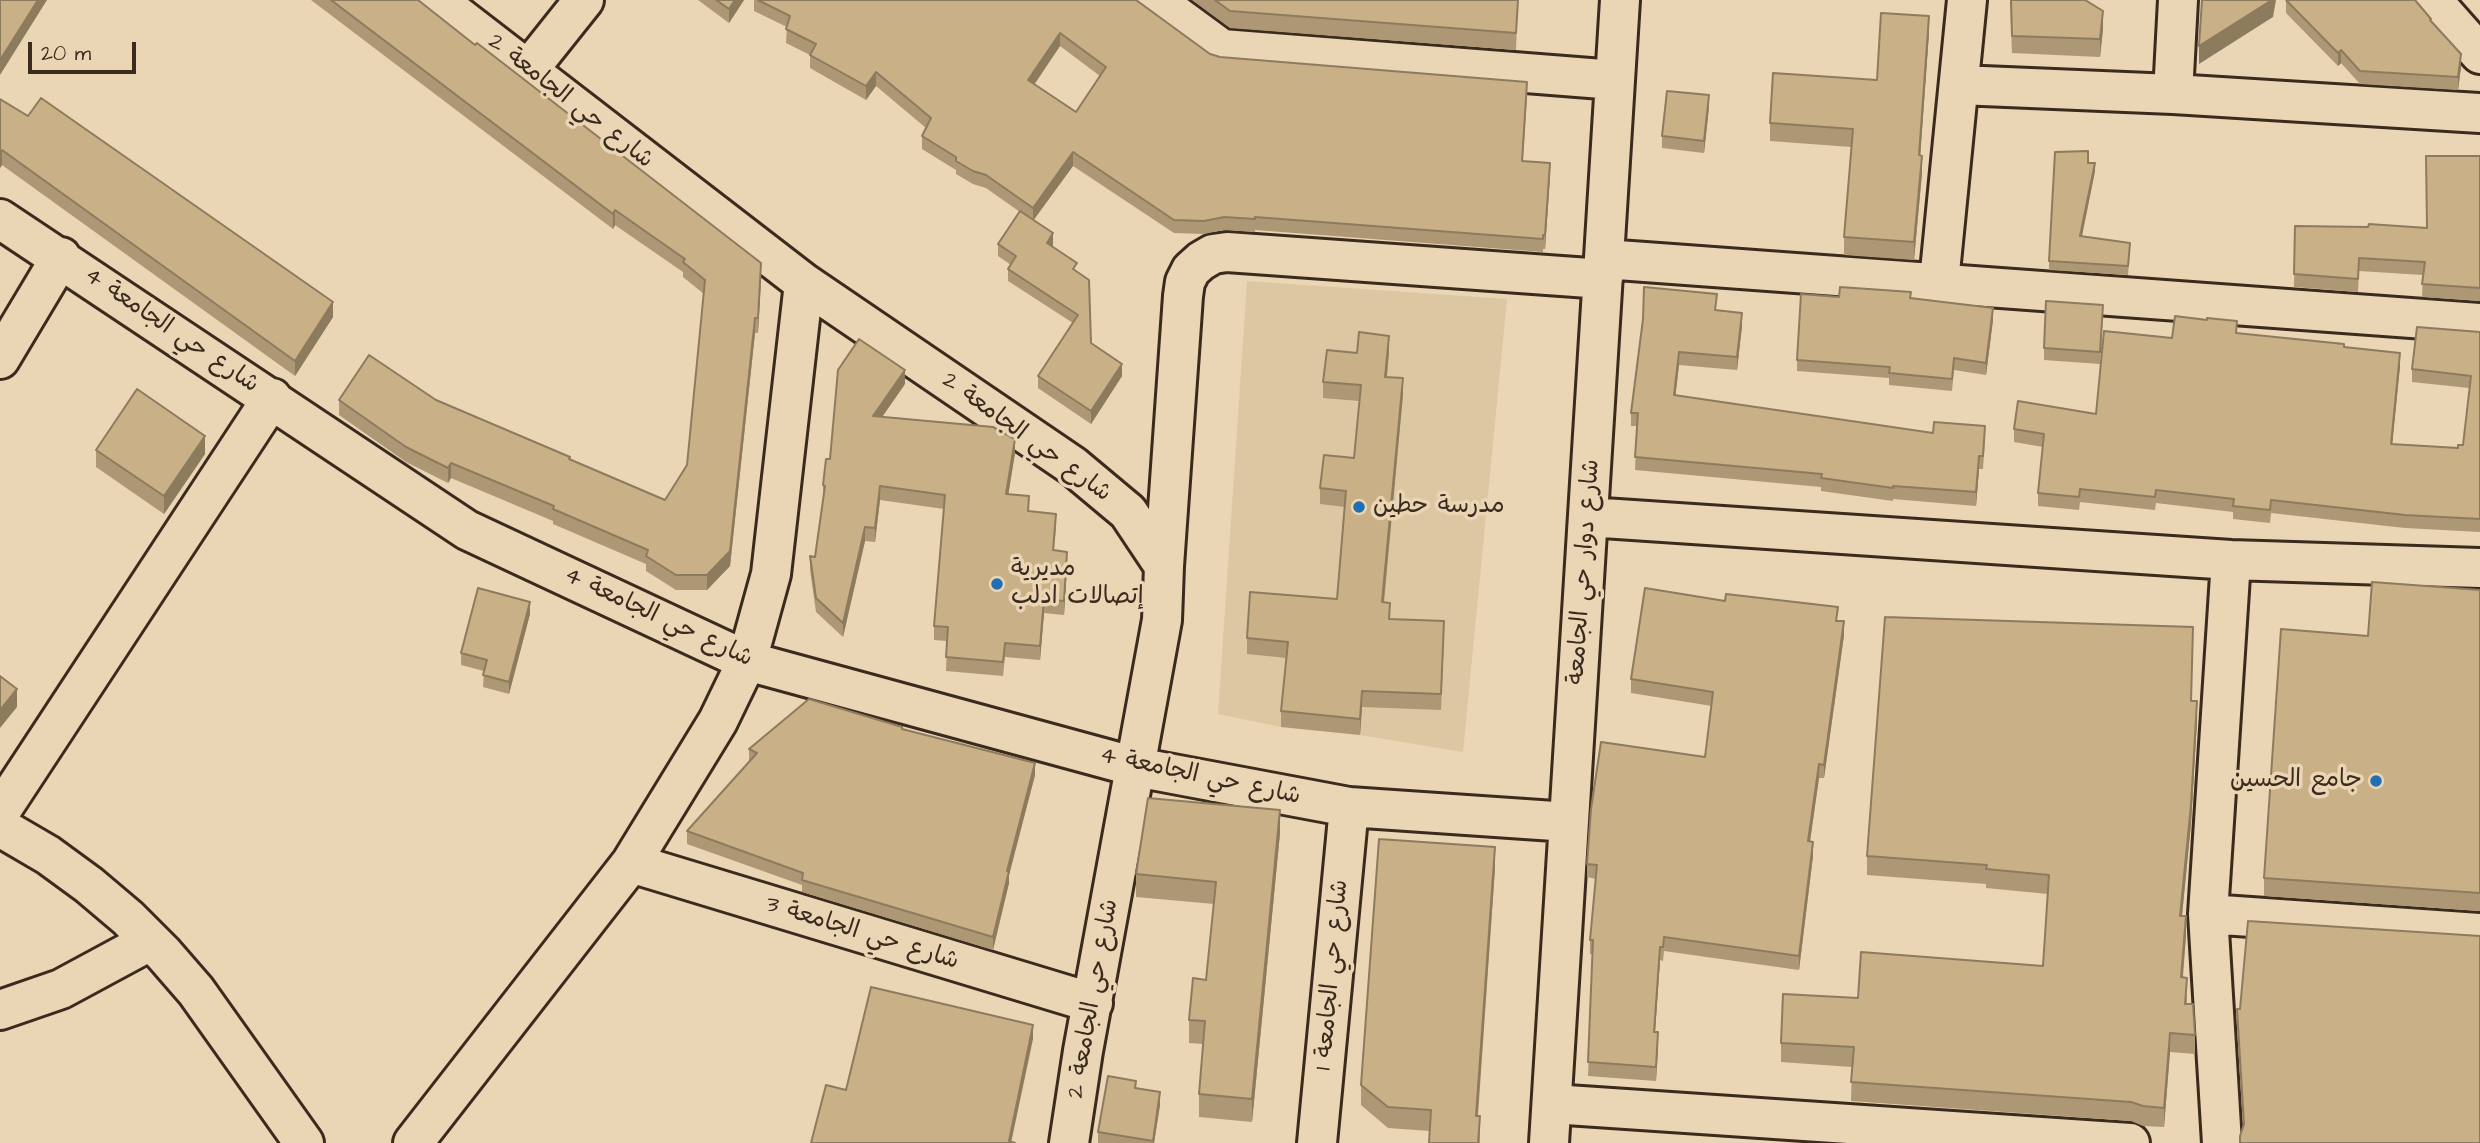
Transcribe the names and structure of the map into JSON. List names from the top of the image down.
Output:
{
  "streets": {
    "street": [
      "شارع حي الجامعة 2",
      "شارع حي الجامعة 4",
      "شارع دوار حي الجامعة",
      "شارع حي الجامعة 3",
      "شارع حي الجامعة 1"
    ]
  },
  "crossings": [
    ["شارع حي الجامعة 2", "شارع حي الجامعة 4"],
    ["شارع حي الجامعة 2", "شارع حي الجامعة 3"],
    ["شارع حي الجامعة 4", "شارع دوار حي الجامعة"],
    ["شارع حي الجامعة 4", "شارع حي الجامعة 1"]
  ],
  "places": ["مدرسة حطين", "مديرية إتصالات ادلب", "جامع الحسين"],
  "scale_bar": "20 m"
}
